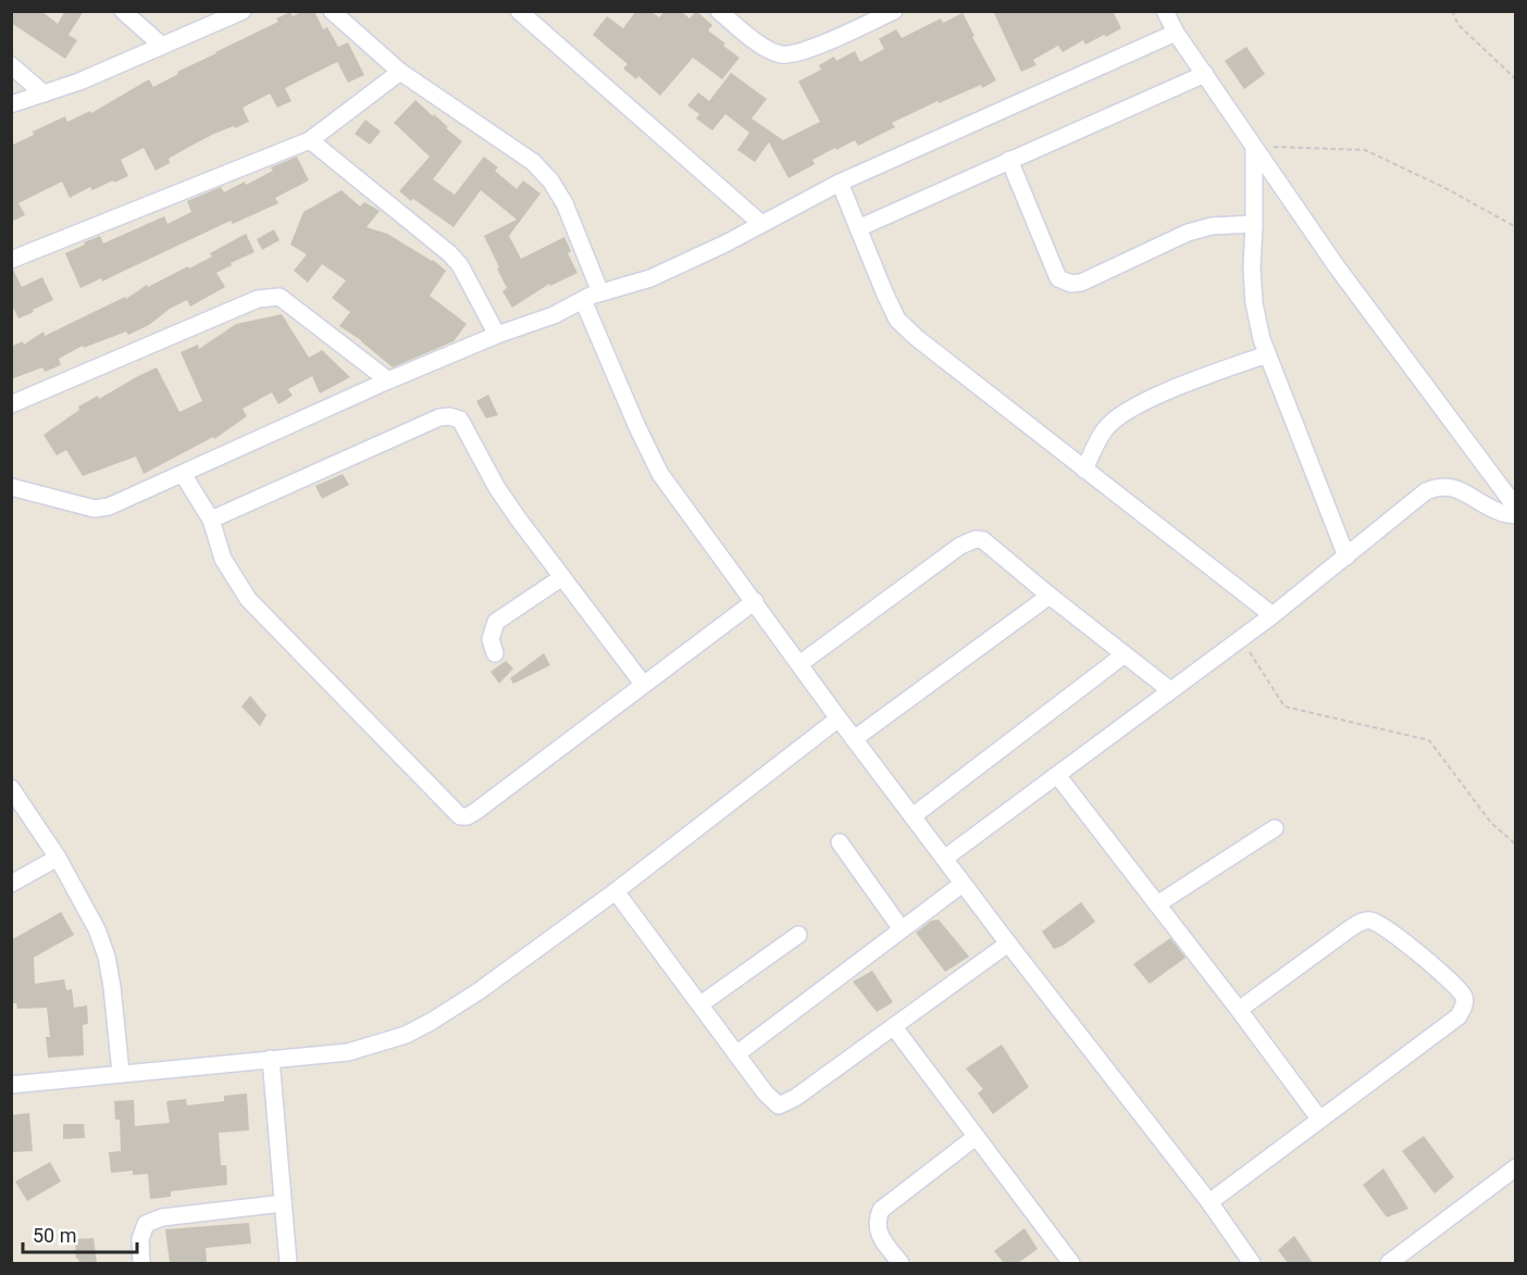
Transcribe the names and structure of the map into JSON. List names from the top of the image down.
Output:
{
  "scale_bar": "50 m"
}
